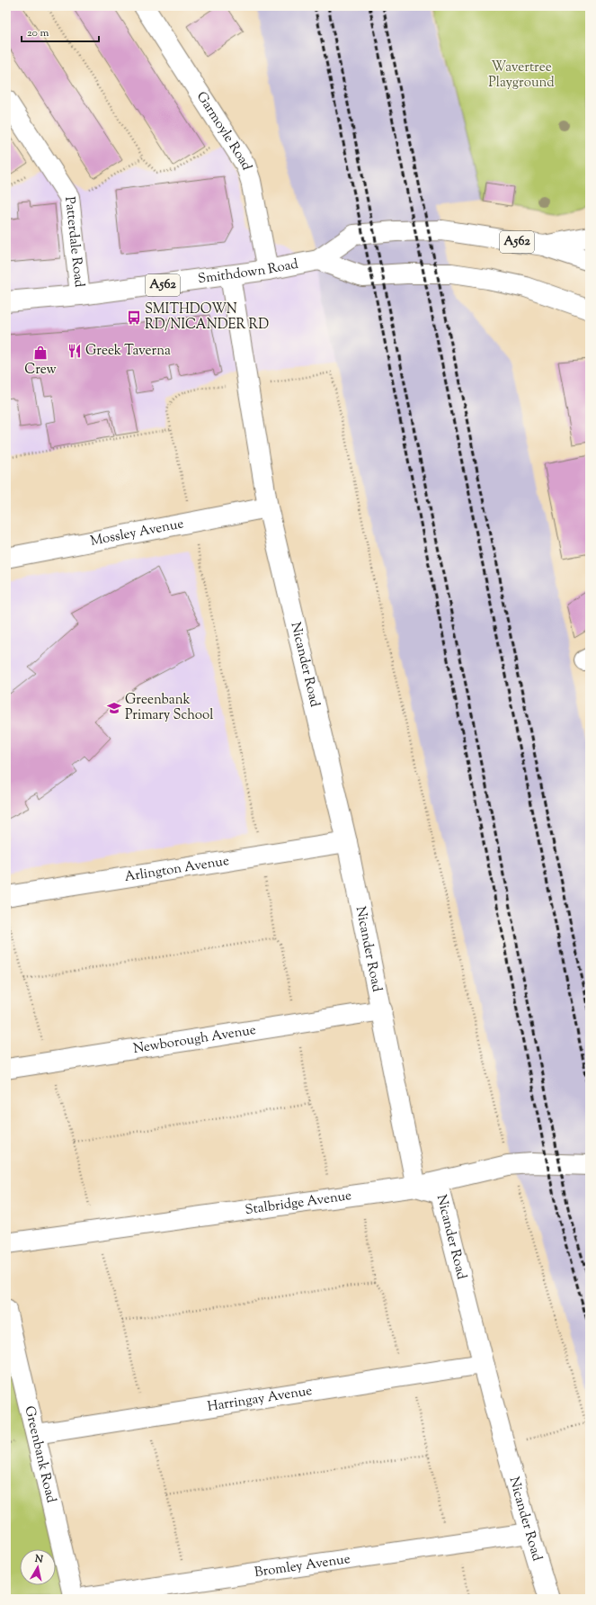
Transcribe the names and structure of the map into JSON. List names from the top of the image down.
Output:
{
  "streets": {
    "main road": [
      "Garmoyle Road",
      "A562",
      "Patterdale Road",
      "Smithdown Road",
      "Mossley Avenue",
      "Nicander Road",
      "Arlington Avenue",
      "Newborough Avenue",
      "Stalbridge Avenue",
      "Harringay Avenue",
      "Greenbank Road",
      "Bromley Avenue"
    ]
  },
  "crossings": [
    ["Garmoyle Road", "Smithdown Road"],
    ["Patterdale Road", "Smithdown Road"],
    ["Smithdown Road", "Nicander Road"],
    ["Mossley Avenue", "Nicander Road"],
    ["Nicander Road", "Arlington Avenue"],
    ["Nicander Road", "Newborough Avenue"],
    ["Nicander Road", "Stalbridge Avenue"],
    ["Nicander Road", "Harringay Avenue"],
    ["Nicander Road", "Bromley Avenue"],
    ["Harringay Avenue", "Greenbank Road"]
  ],
  "parks": ["Wavertree Playground"],
  "places": {
    "bus stop": ["SMITHDOWN RD/NICANDER RD"],
    "restaurant": ["Greek Taverna"],
    "shop": ["Crew"],
    "school or university": ["Greenbank Primary School"]
  },
  "scale_bar": "20 m",
  "north": "top"
}
